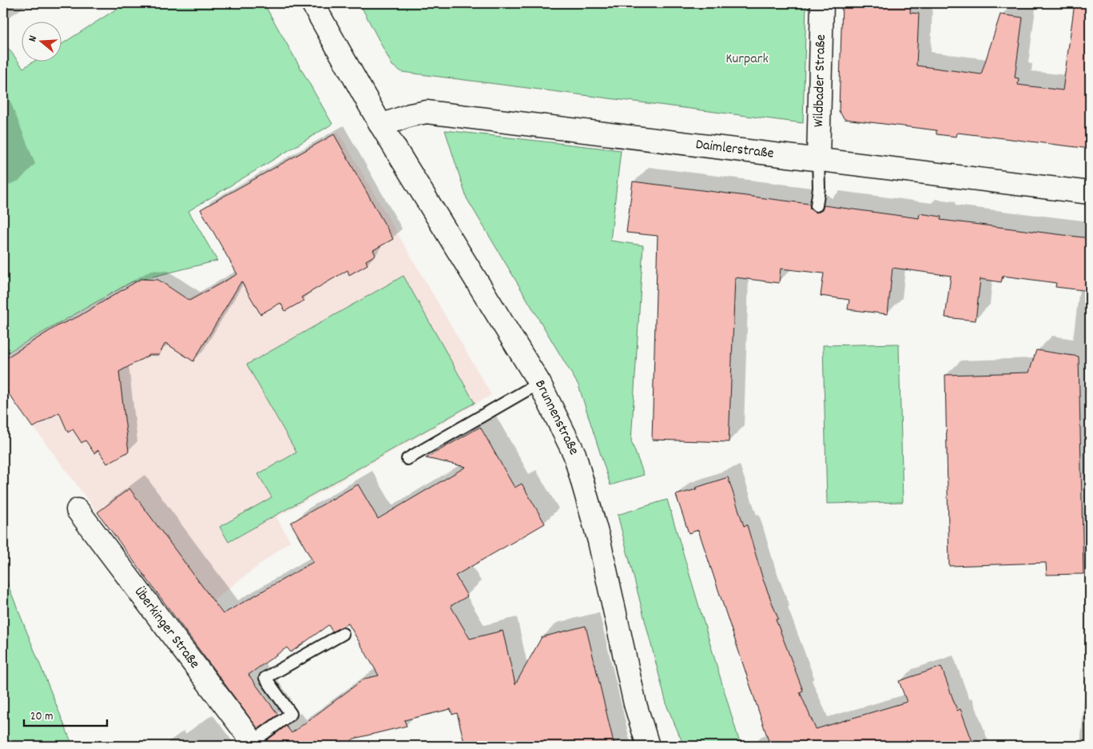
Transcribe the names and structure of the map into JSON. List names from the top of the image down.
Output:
{
  "streets": {
    "street": [
      "Wildbader Straße",
      "Daimlerstraße",
      "Brunnenstraße",
      "Überkinger Straße"
    ]
  },
  "crossings": [
    ["Wildbader Straße", "Daimlerstraße"],
    ["Daimlerstraße", "Brunnenstraße"]
  ],
  "parks": ["Kurpark"],
  "scale_bar": "20 m",
  "north": "left"
}
